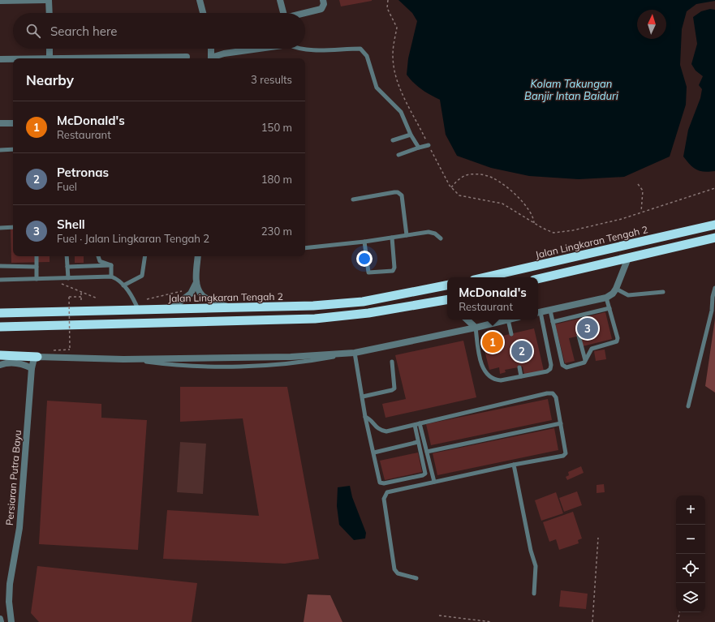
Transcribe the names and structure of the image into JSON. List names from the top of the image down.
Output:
{
  "streets": {
    "highway": ["Jalan Lingkaran Tengah 2"],
    "street": ["Persiaran Putra Bayu"]
  },
  "water": ["Kolam Takungan Banjir Intan Baiduri"],
  "north": "top",
  "page": {
    "search": "Search here",
    "heading": ["Nearby", "3 results"],
    "list": [
      {
        "mark": "1",
        "name": "McDonald's",
        "note": "Restaurant",
        "value": "150 m"
      },
      {
        "mark": "2",
        "name": "Petronas",
        "note": "Fuel",
        "value": "180 m"
      },
      {
        "mark": "3",
        "name": "Shell",
        "note": "Fuel · Jalan Lingkaran Tengah 2",
        "value": "230 m"
      }
    ],
    "popup": ["McDonald's", "Restaurant"],
    "pins": ["3", "1", "2"],
    "map_buttons": ["+", "−"]
  }
}
